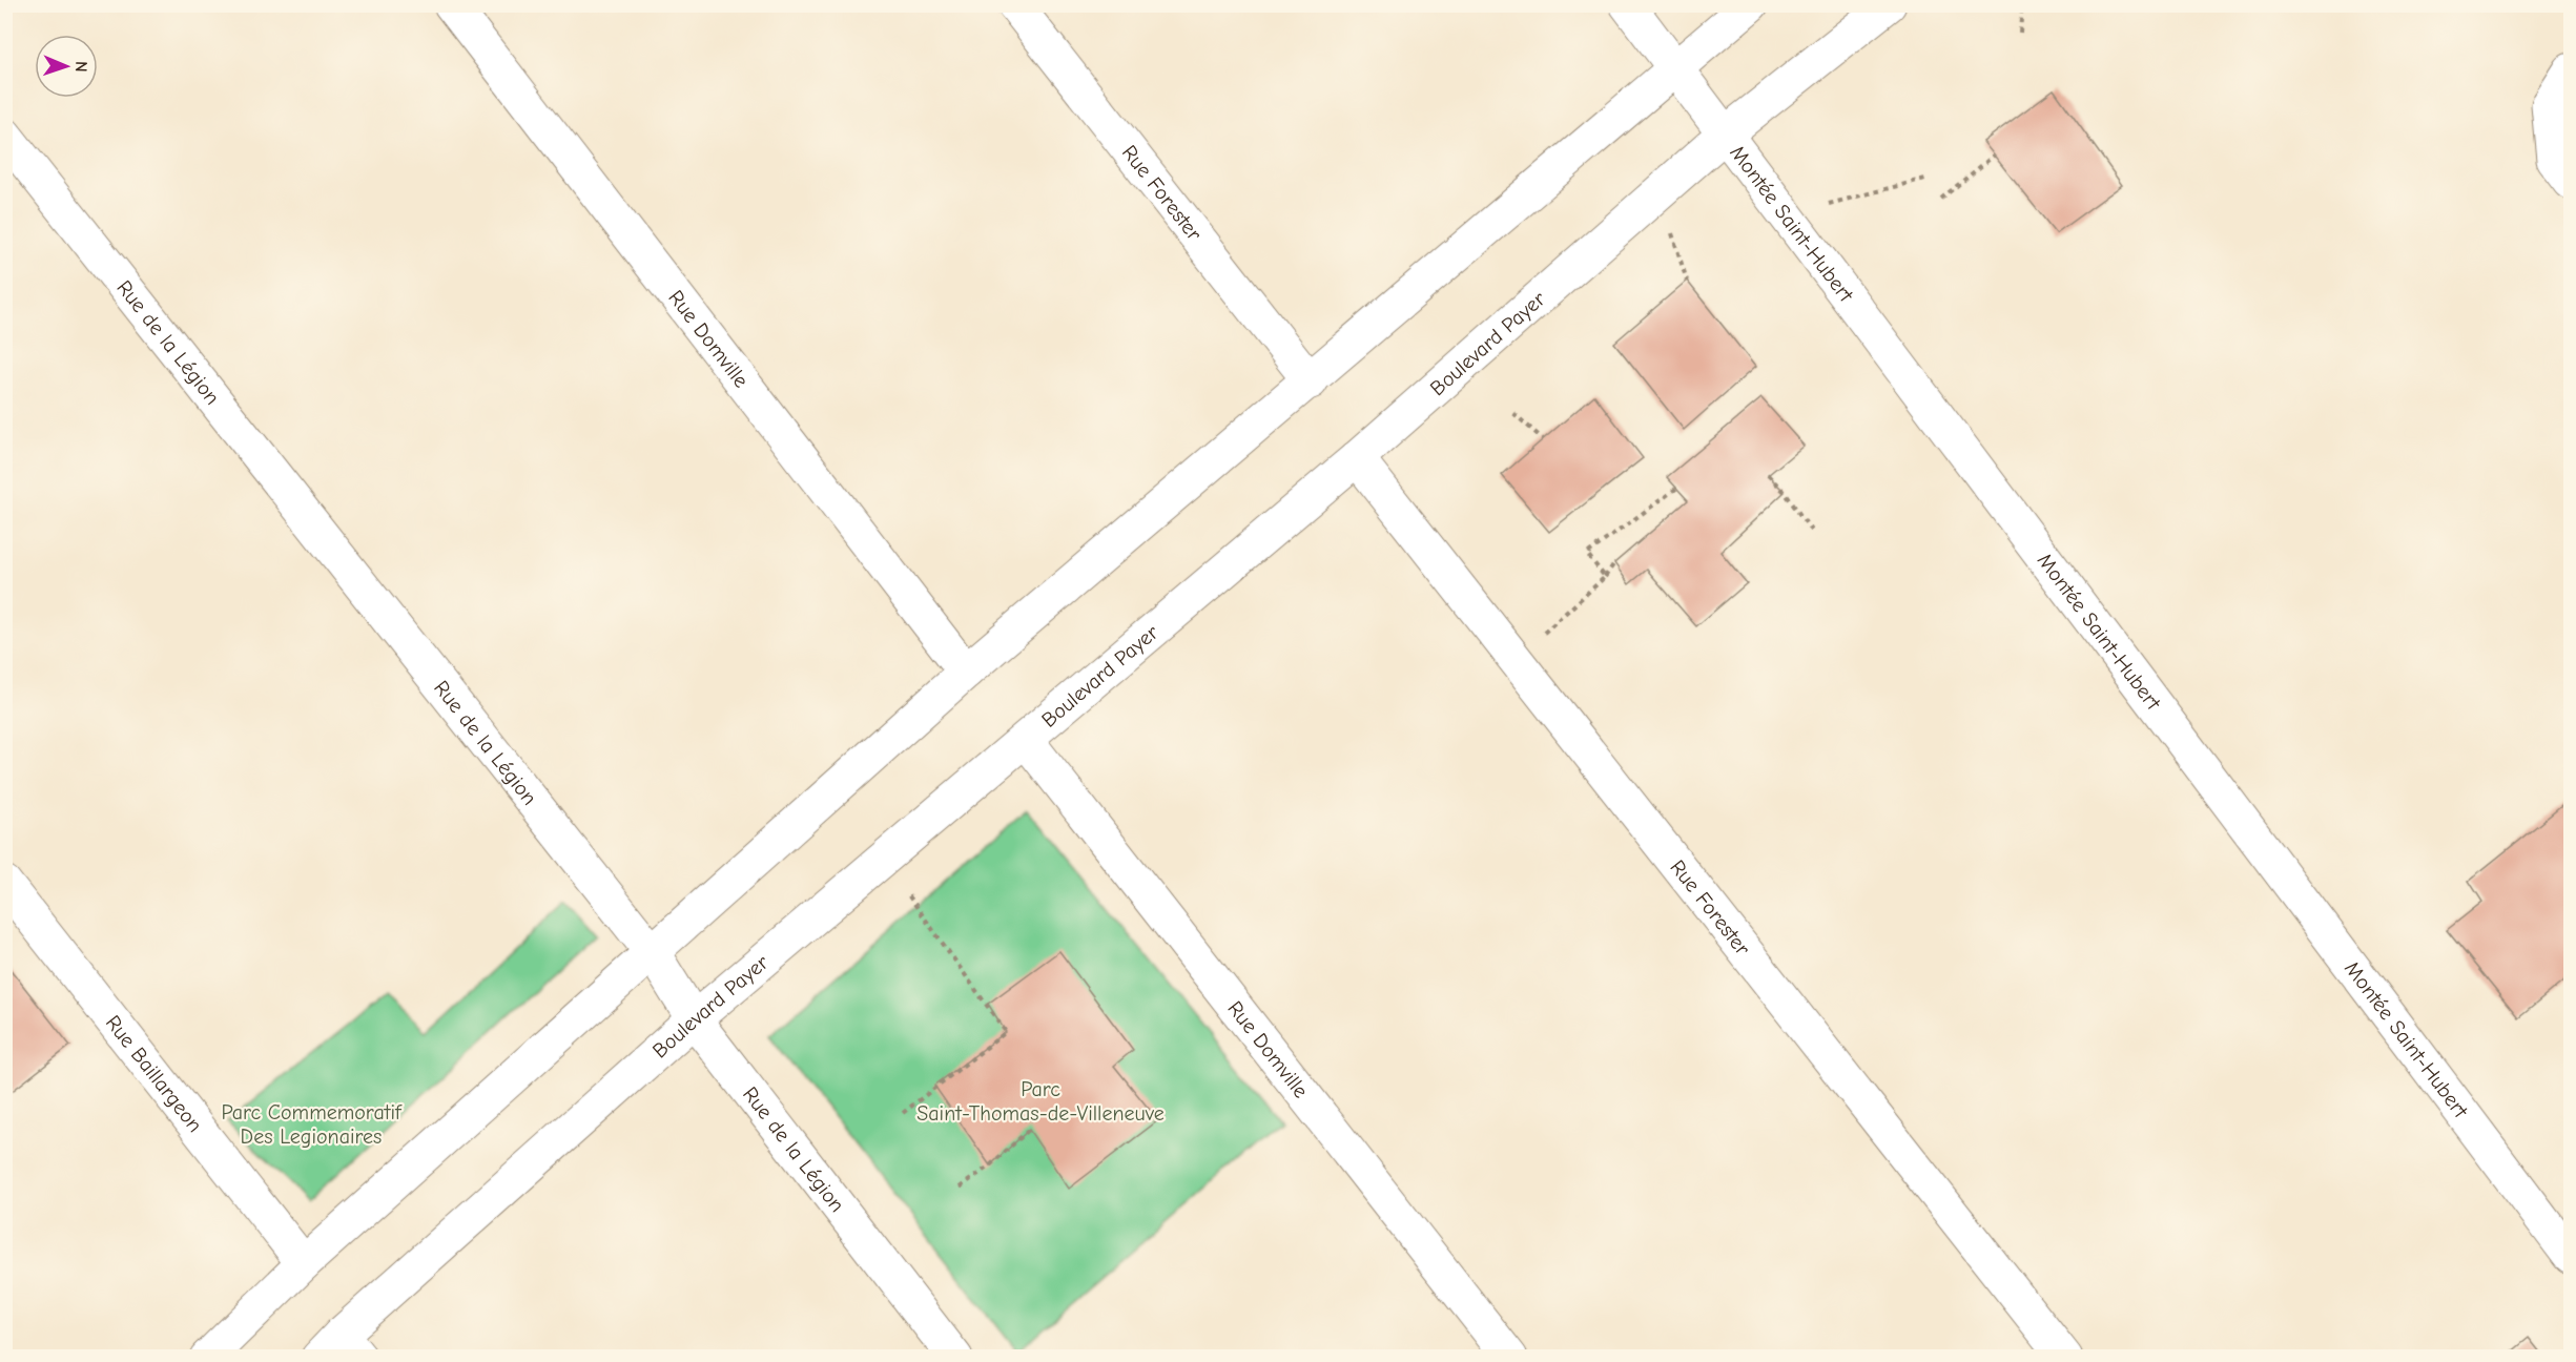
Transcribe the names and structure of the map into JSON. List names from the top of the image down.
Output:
{
  "streets": {
    "street": [
      "Rue Forester",
      "Montée Saint-Hubert",
      "Rue Domville",
      "Rue de la Légion",
      "Boulevard Payer",
      "Rue Baillargeon"
    ]
  },
  "crossings": [
    ["Rue Forester", "Boulevard Payer"],
    ["Montée Saint-Hubert", "Boulevard Payer"],
    ["Rue Domville", "Boulevard Payer"],
    ["Rue de la Légion", "Boulevard Payer"]
  ],
  "parks": ["Parc Saint-Thomas-de-Villeneuve", "Parc Commemoratif Des Legionaires"],
  "north": "right"
}
